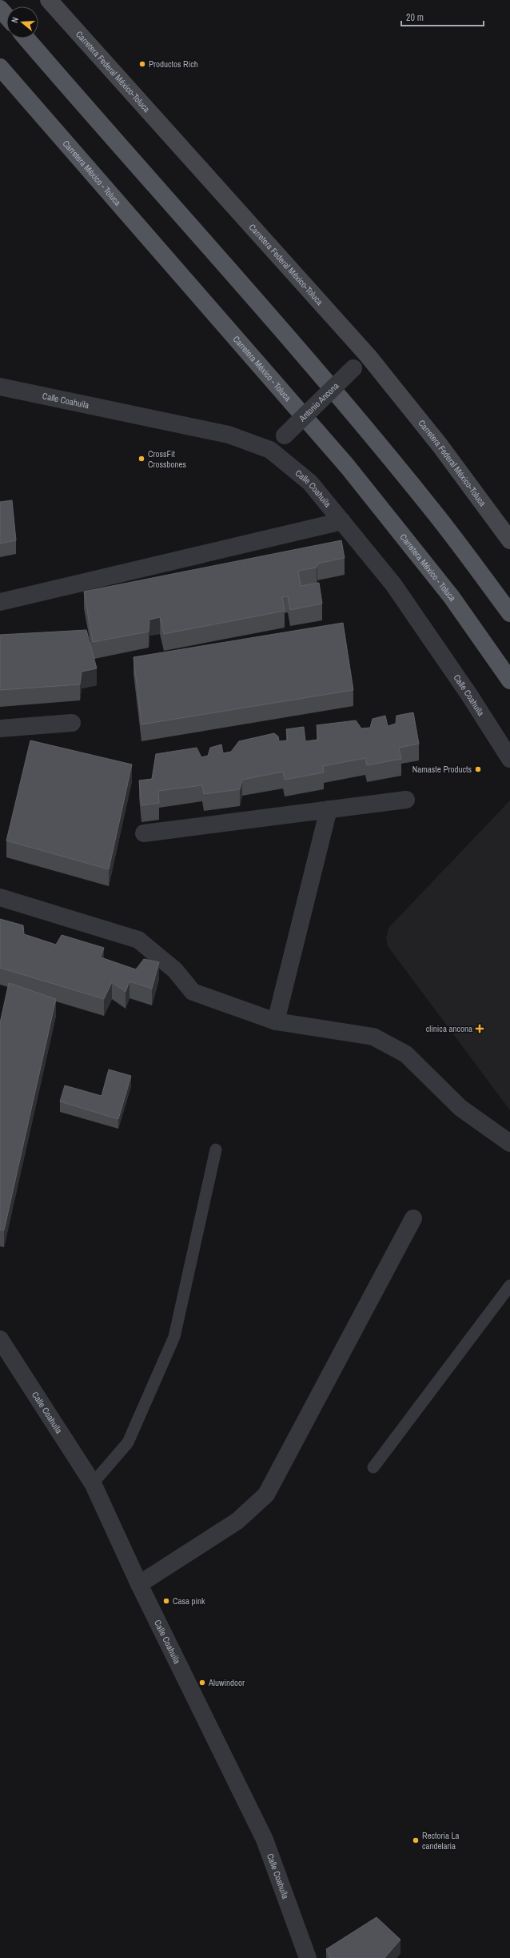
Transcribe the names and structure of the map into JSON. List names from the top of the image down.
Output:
{
  "streets": {
    "main road": ["Carretera México - Toluca"],
    "street": ["Carretera Federal México-Toluca", "Calle Coahuila", "Antonio Ancona"]
  },
  "crossings": [
    ["Carretera Federal México-Toluca", "Antonio Ancona"],
    ["Calle Coahuila", "Antonio Ancona"]
  ],
  "places": {
    "other": [
      "Productos Rich",
      "CrossFit Crossbones",
      "Namaste Products",
      "Casa pink",
      "Aluwindoor",
      "Rectoria La candelaria"
    ],
    "health": ["clinica ancona"]
  },
  "scale_bar": "20 m",
  "north": "left"
}
